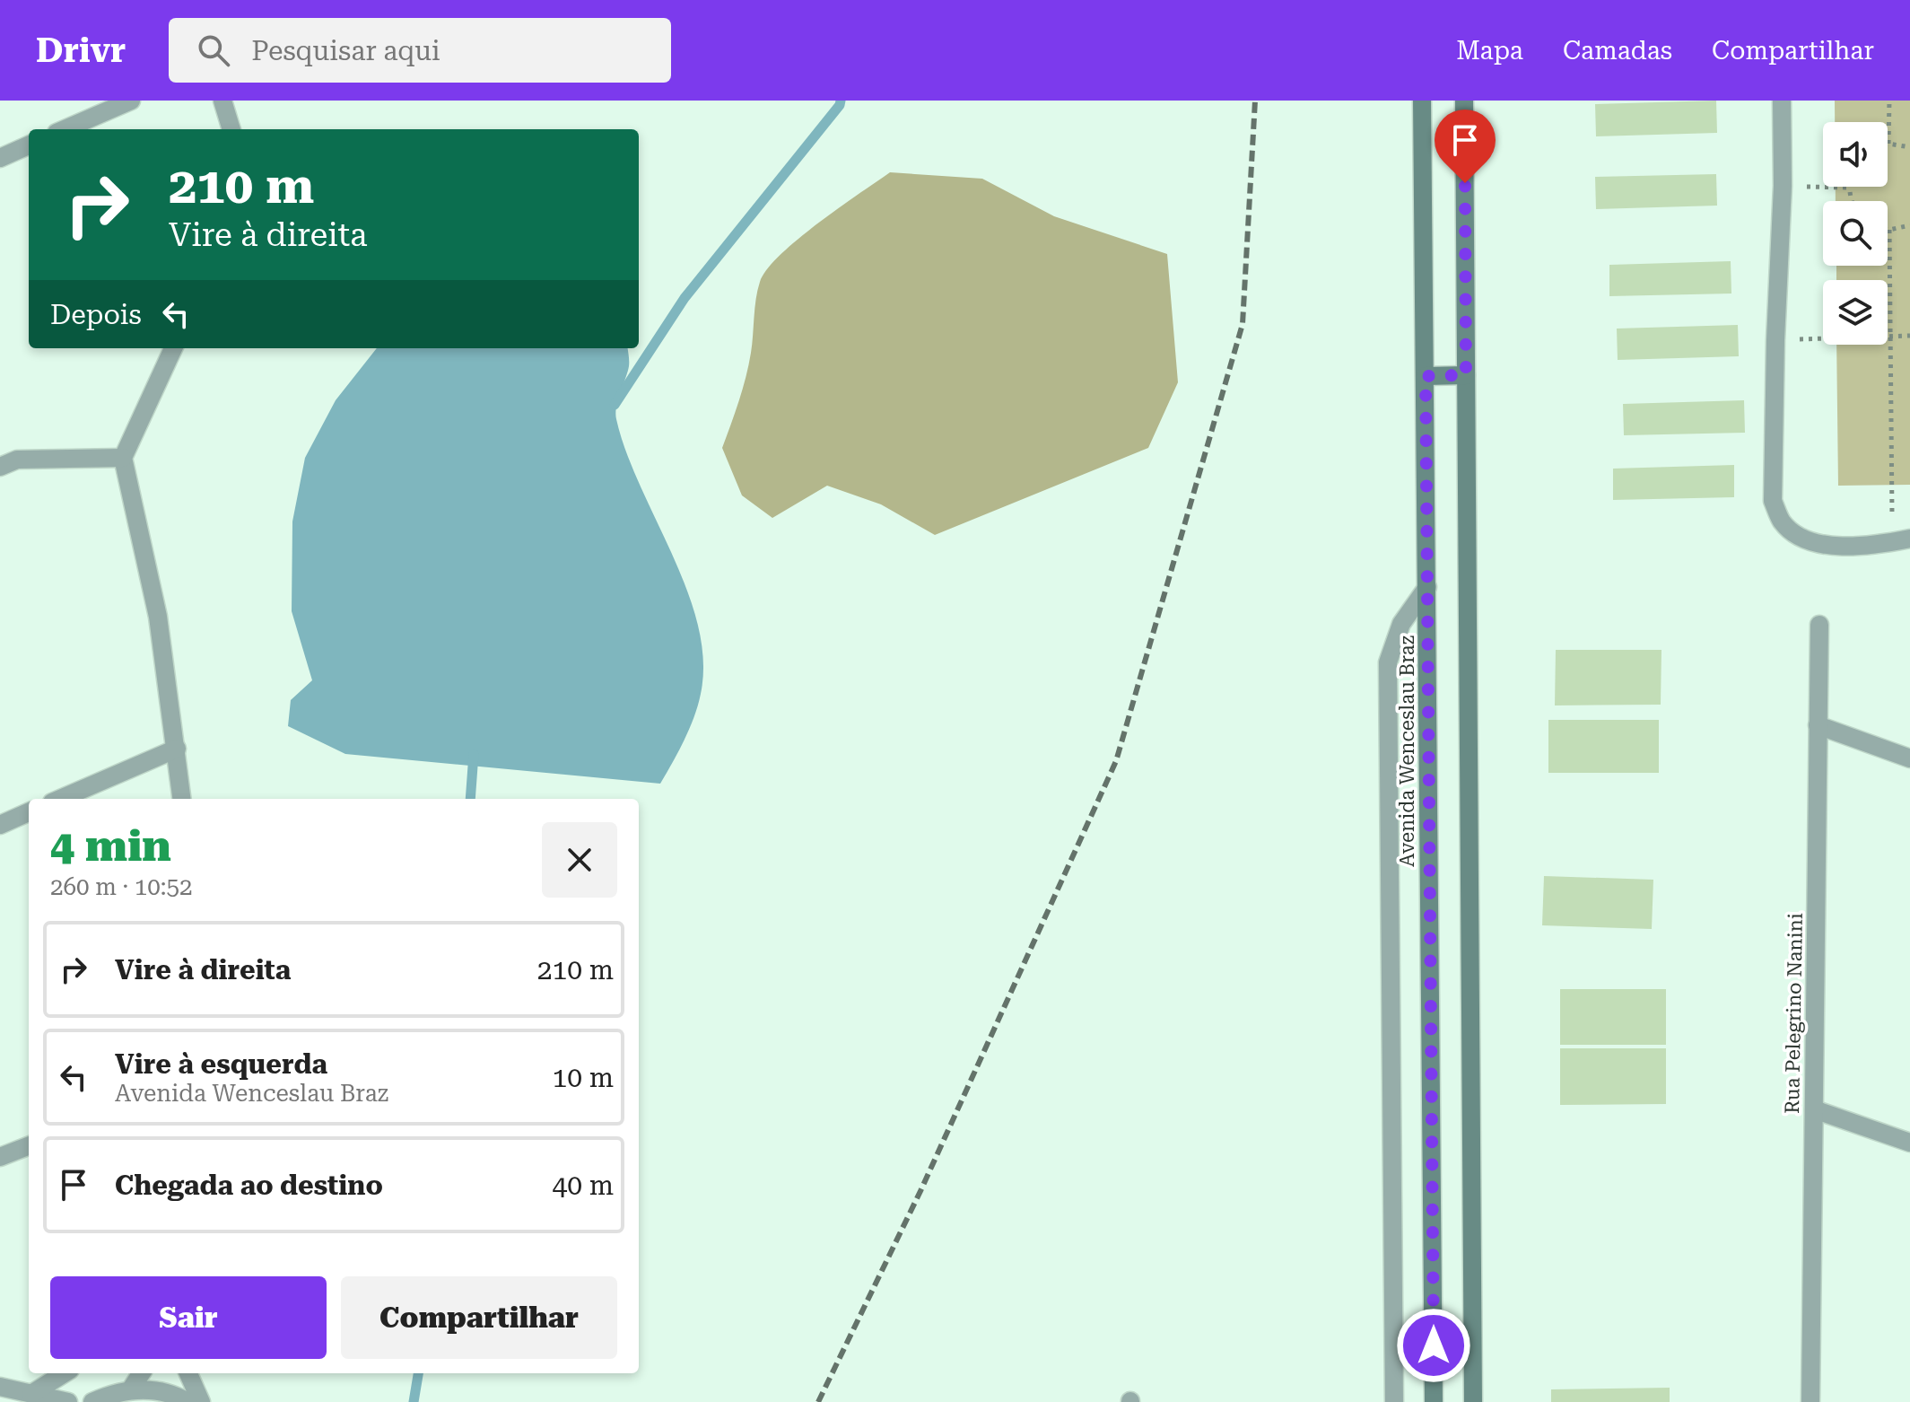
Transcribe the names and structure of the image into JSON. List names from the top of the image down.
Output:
{
  "streets": {
    "street": ["Avenida Wenceslau Braz", "Rua Pelegrino Nanini"]
  },
  "page": {
    "header": "Drivr",
    "search": "Pesquisar aqui",
    "nav": ["Mapa", "Camadas", "Compartilhar"],
    "turn": ["210 m", "Vire à direita"],
    "then": "Depois",
    "heading": ["4 min", "260 m · 10:52"],
    "list": [
      {
        "name": "Vire à direita",
        "value": "210 m"
      },
      {
        "name": "Vire à esquerda",
        "note": "Avenida Wenceslau Braz",
        "value": "10 m"
      },
      {
        "name": "Chegada ao destino",
        "value": "40 m"
      }
    ],
    "buttons": ["Sair", "Compartilhar"]
  }
}
